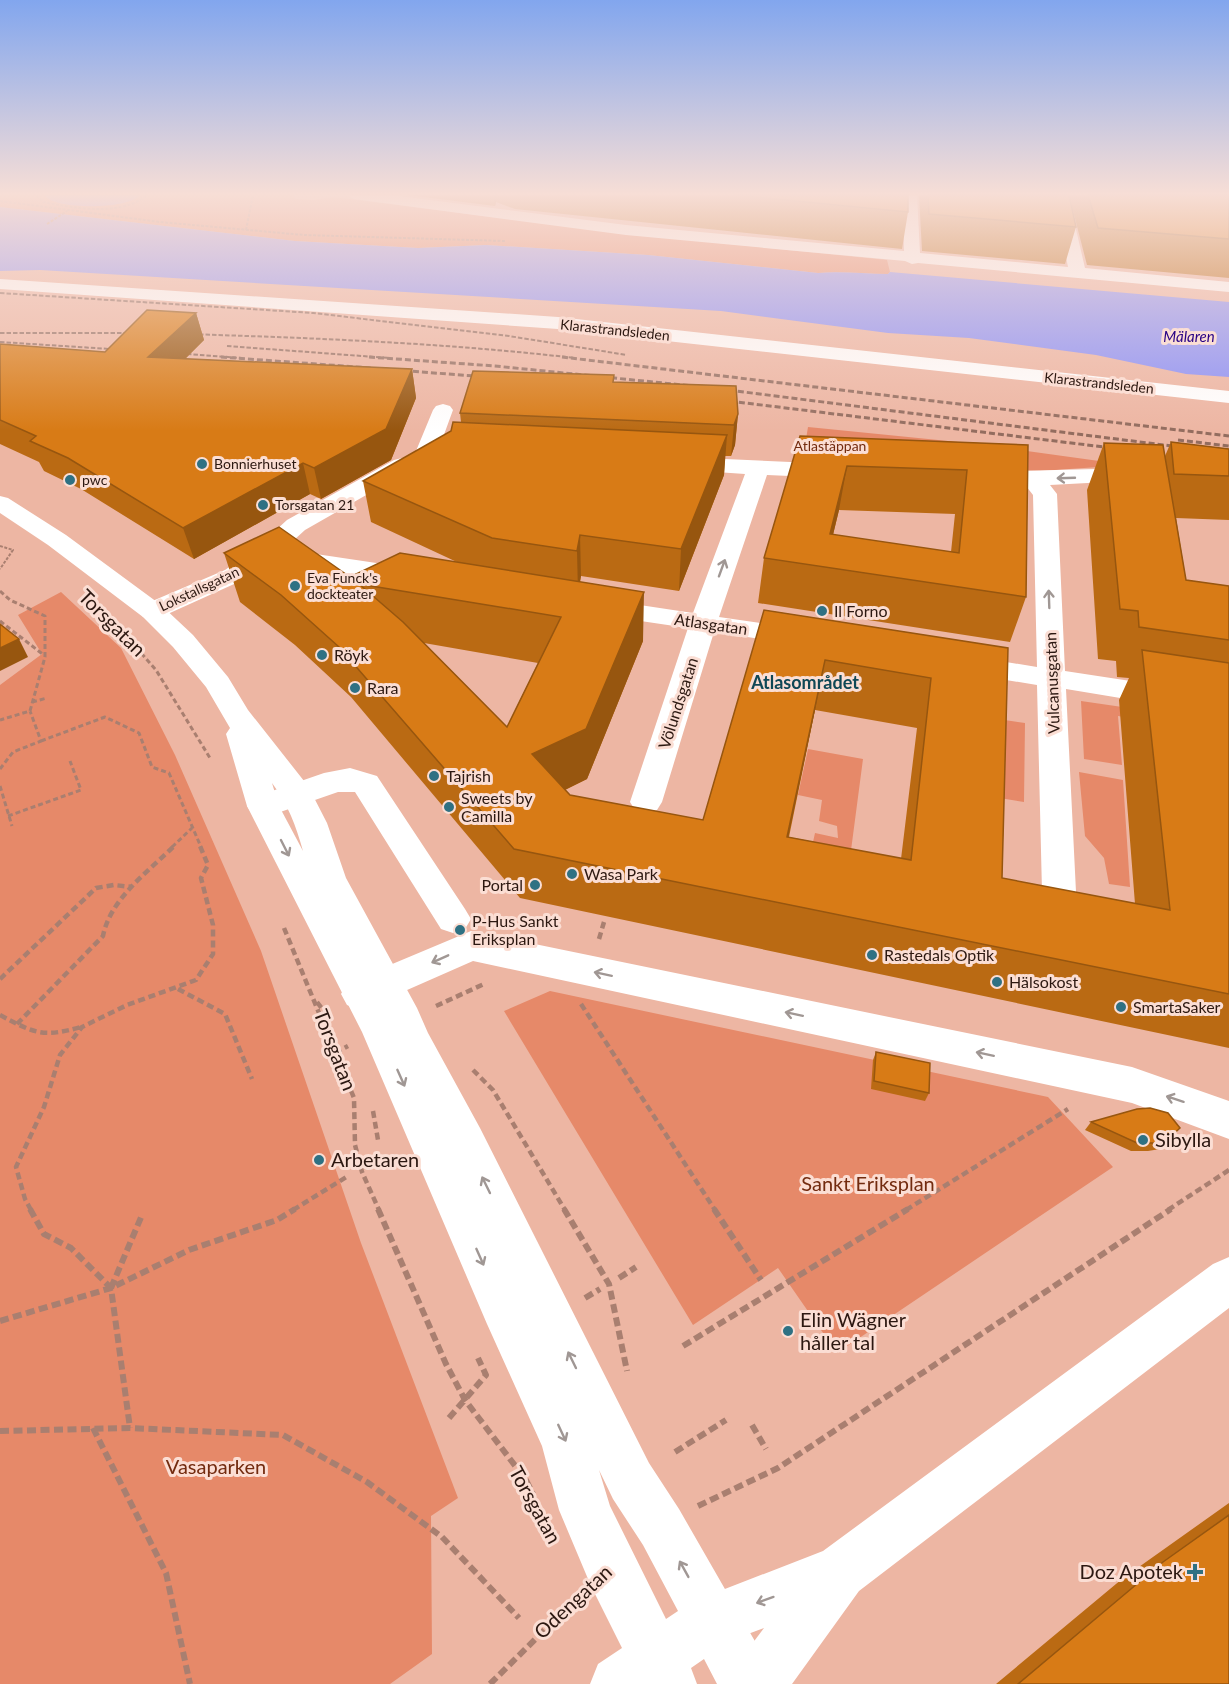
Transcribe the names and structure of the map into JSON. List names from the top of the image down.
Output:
{
  "streets": {
    "main road": [
      "Klarastrandsleden",
      "Lokstallsgatan",
      "Torsgatan",
      "Atlasgatan",
      "Vulcanusgatan",
      "Völundsgatan"
    ],
    "path": ["Odengatan"]
  },
  "crossings": [
    ["Lokstallsgatan", "Torsgatan"],
    ["Torsgatan", "Odengatan"],
    ["Atlasgatan", "Völundsgatan"]
  ],
  "one_way": ["Vulcanusgatan", "Völundsgatan"],
  "districts": ["Atlasområdet"],
  "water": ["Mälaren"],
  "parks": ["Atlastäppan", "Sankt Eriksplan", "Vasaparken"],
  "places": {
    "other": [
      "Bonnierhuset",
      "pwc",
      "Torsgatan 21",
      "Eva Funck's dockteater",
      "Il Forno",
      "Röyk",
      "Rara",
      "Tajrish",
      "Sweets by Camilla",
      "Wasa Park",
      "Portal",
      "P-Hus Sankt Eriksplan",
      "Rastedals Optik",
      "Hälsokost",
      "SmartaSaker",
      "Sibylla",
      "Arbetaren",
      "Elin Wägner håller tal"
    ],
    "health": ["Doz Apotek"]
  }
}
